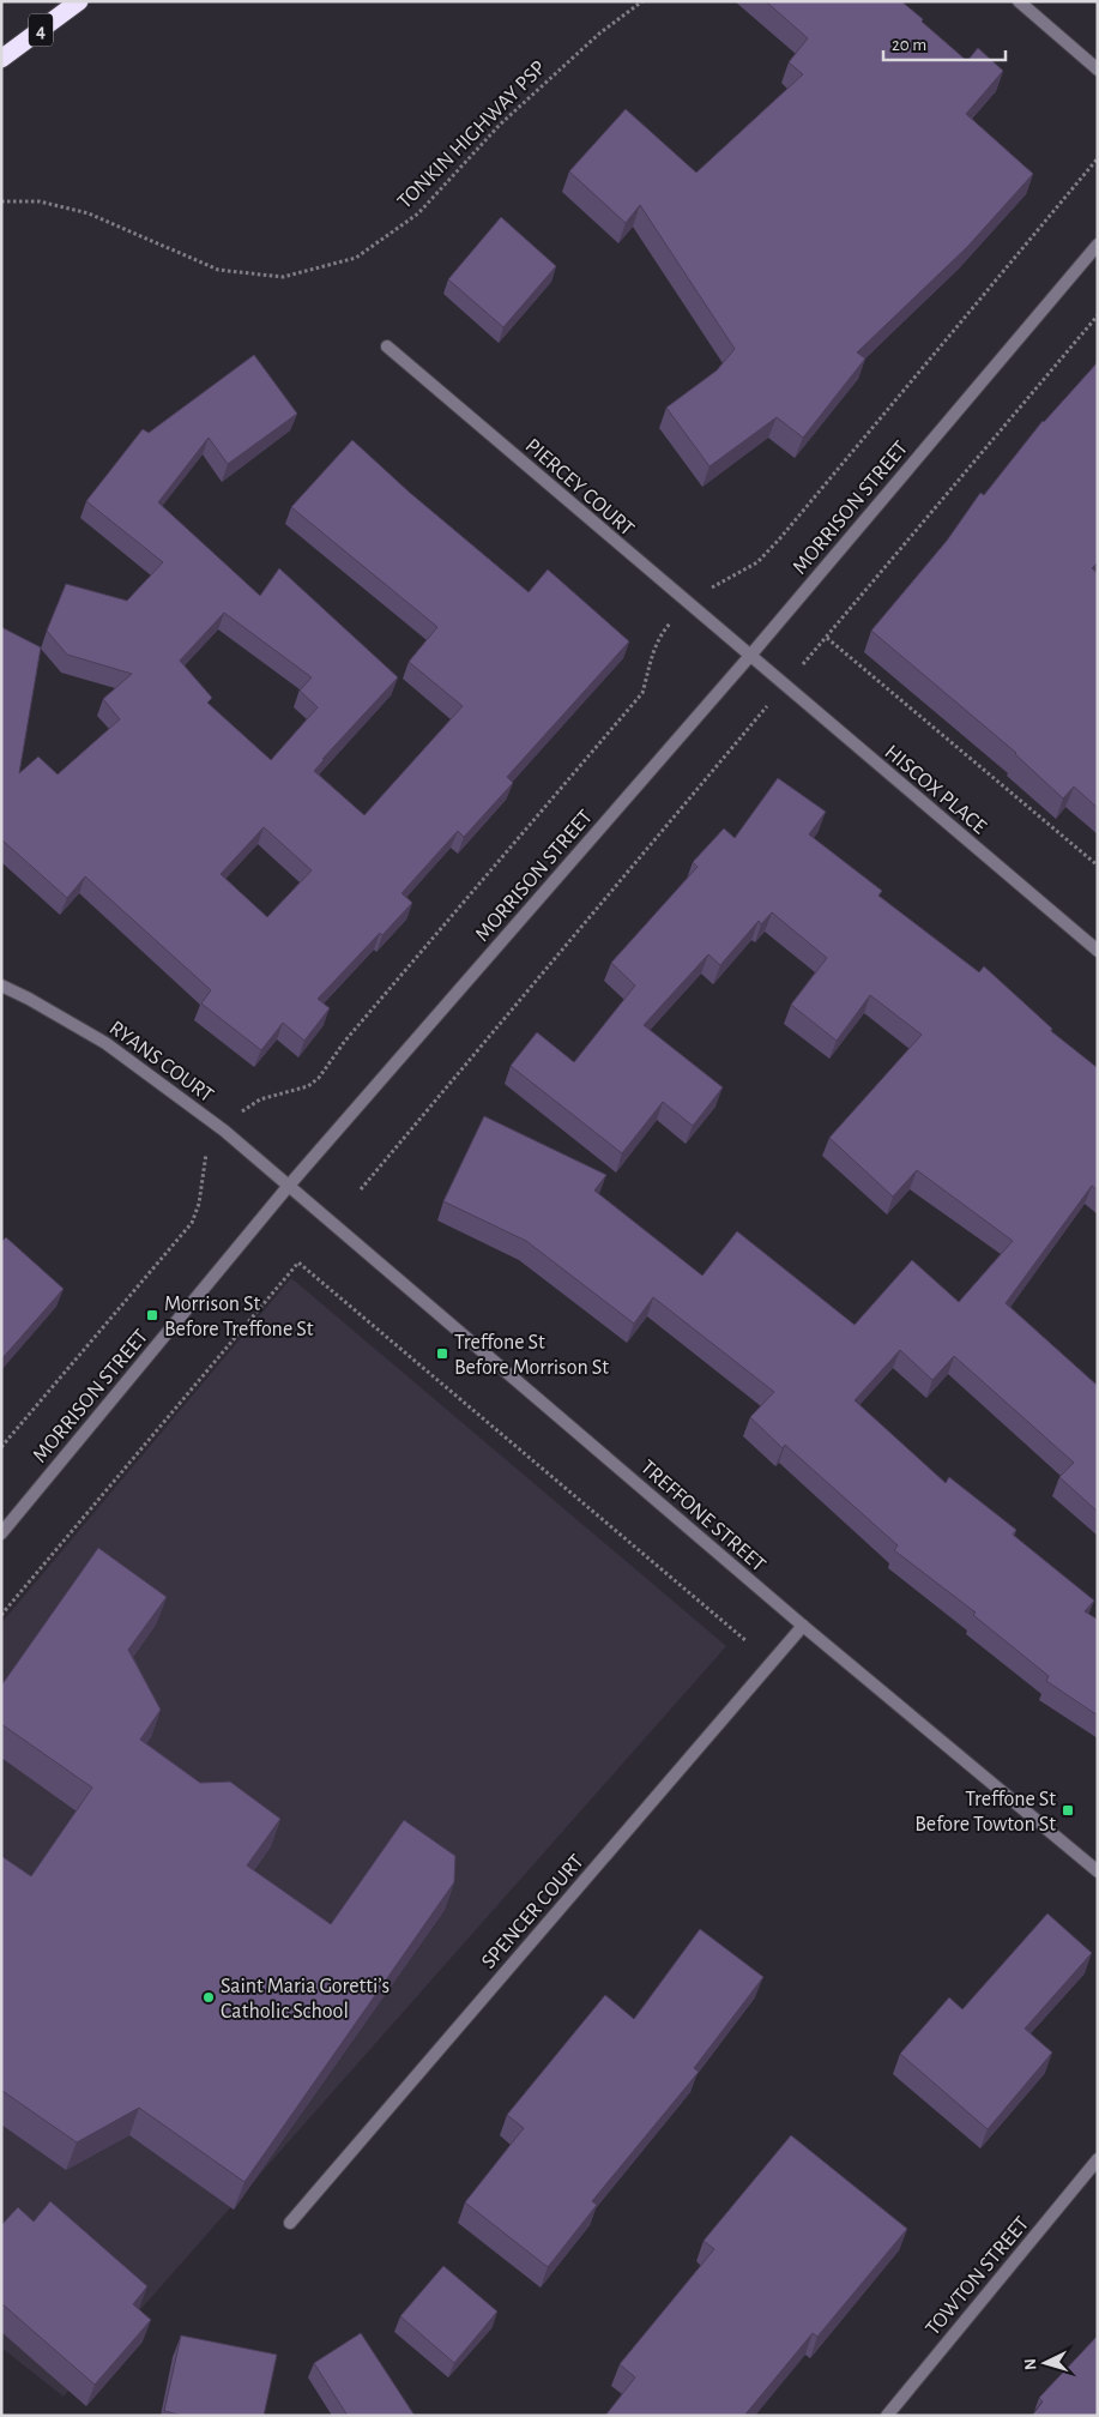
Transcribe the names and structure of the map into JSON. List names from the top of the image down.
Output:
{
  "streets": {
    "highway": ["4"],
    "street": [
      "PIERCEY COURT",
      "MORRISON STREET",
      "HISCOX PLACE",
      "RYANS COURT",
      "TREFFONE STREET",
      "SPENCER COURT",
      "TOWTON STREET"
    ],
    "path": ["TONKIN HIGHWAY PSP"]
  },
  "crossings": [
    ["PIERCEY COURT", "MORRISON STREET"],
    ["PIERCEY COURT", "HISCOX PLACE"],
    ["MORRISON STREET", "HISCOX PLACE"],
    ["MORRISON STREET", "RYANS COURT"],
    ["MORRISON STREET", "TREFFONE STREET"],
    ["RYANS COURT", "TREFFONE STREET"],
    ["TREFFONE STREET", "SPENCER COURT"]
  ],
  "places": {
    "transit": ["Morrison St Before Treffone St", "Treffone St Before Morrison St", "Treffone St Before Towton St"],
    "other": ["Saint Maria Goretti’s Catholic School"]
  },
  "scale_bar": "20 m",
  "north": "left"
}
